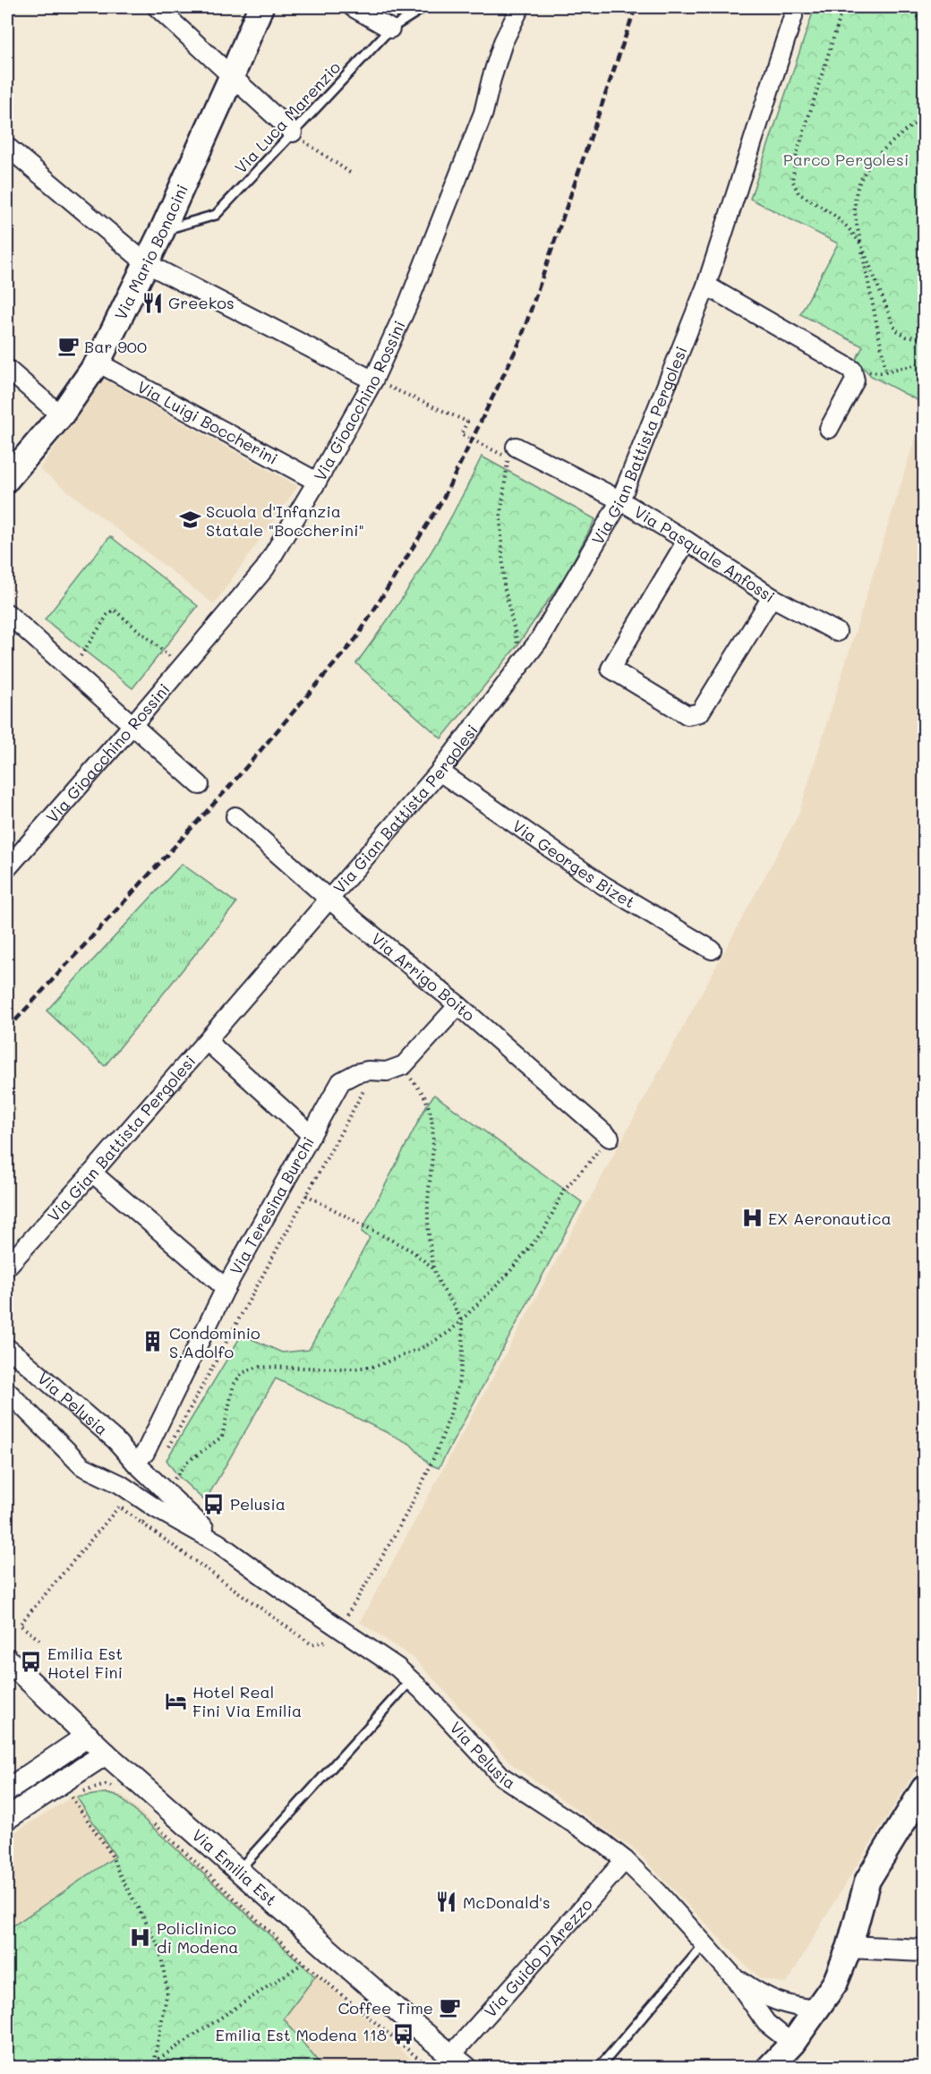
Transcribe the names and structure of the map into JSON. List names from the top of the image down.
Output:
{
  "streets": {
    "main road": ["Via Mario Bonacini"],
    "street": [
      "Via Gioacchino Rossini",
      "Via Luigi Boccherini",
      "Via Gian Battista Pergolesi",
      "Via Pasquale Anfossi",
      "Via Georges Bizet",
      "Via Arrigo Boito",
      "Via Teresina Burchi",
      "Via Pelusia",
      "Via Emilia Est",
      "Via Guido D'Arezzo"
    ],
    "lane": ["Via Luca Marenzio"]
  },
  "crossings": [
    ["Via Luca Marenzio", "Via Mario Bonacini"],
    ["Via Mario Bonacini", "Via Luigi Boccherini"],
    ["Via Gioacchino Rossini", "Via Luigi Boccherini"],
    ["Via Gian Battista Pergolesi", "Via Pasquale Anfossi"],
    ["Via Gian Battista Pergolesi", "Via Georges Bizet"],
    ["Via Gian Battista Pergolesi", "Via Arrigo Boito"],
    ["Via Arrigo Boito", "Via Teresina Burchi"],
    ["Via Teresina Burchi", "Via Pelusia"],
    ["Via Pelusia", "Via Guido D'Arezzo"],
    ["Via Emilia Est", "Via Guido D'Arezzo"]
  ],
  "parks": ["Parco Pergolesi"],
  "places": {
    "restaurant": ["Greekos", "McDonald's"],
    "cafe": ["Bar 900", "Coffee Time"],
    "school or university": ["Scuola d'Infanzia Statale \"Boccherini\""],
    "hospital": ["EX Aeronautica", "Policlinico di Modena"],
    "building": ["Condominio S.Adolfo"],
    "bus stop": ["Pelusia", "Emilia Est Hotel Fini", "Emilia Est Modena 118"],
    "hotel": ["Hotel Real Fini Via Emilia"]
  }
}
